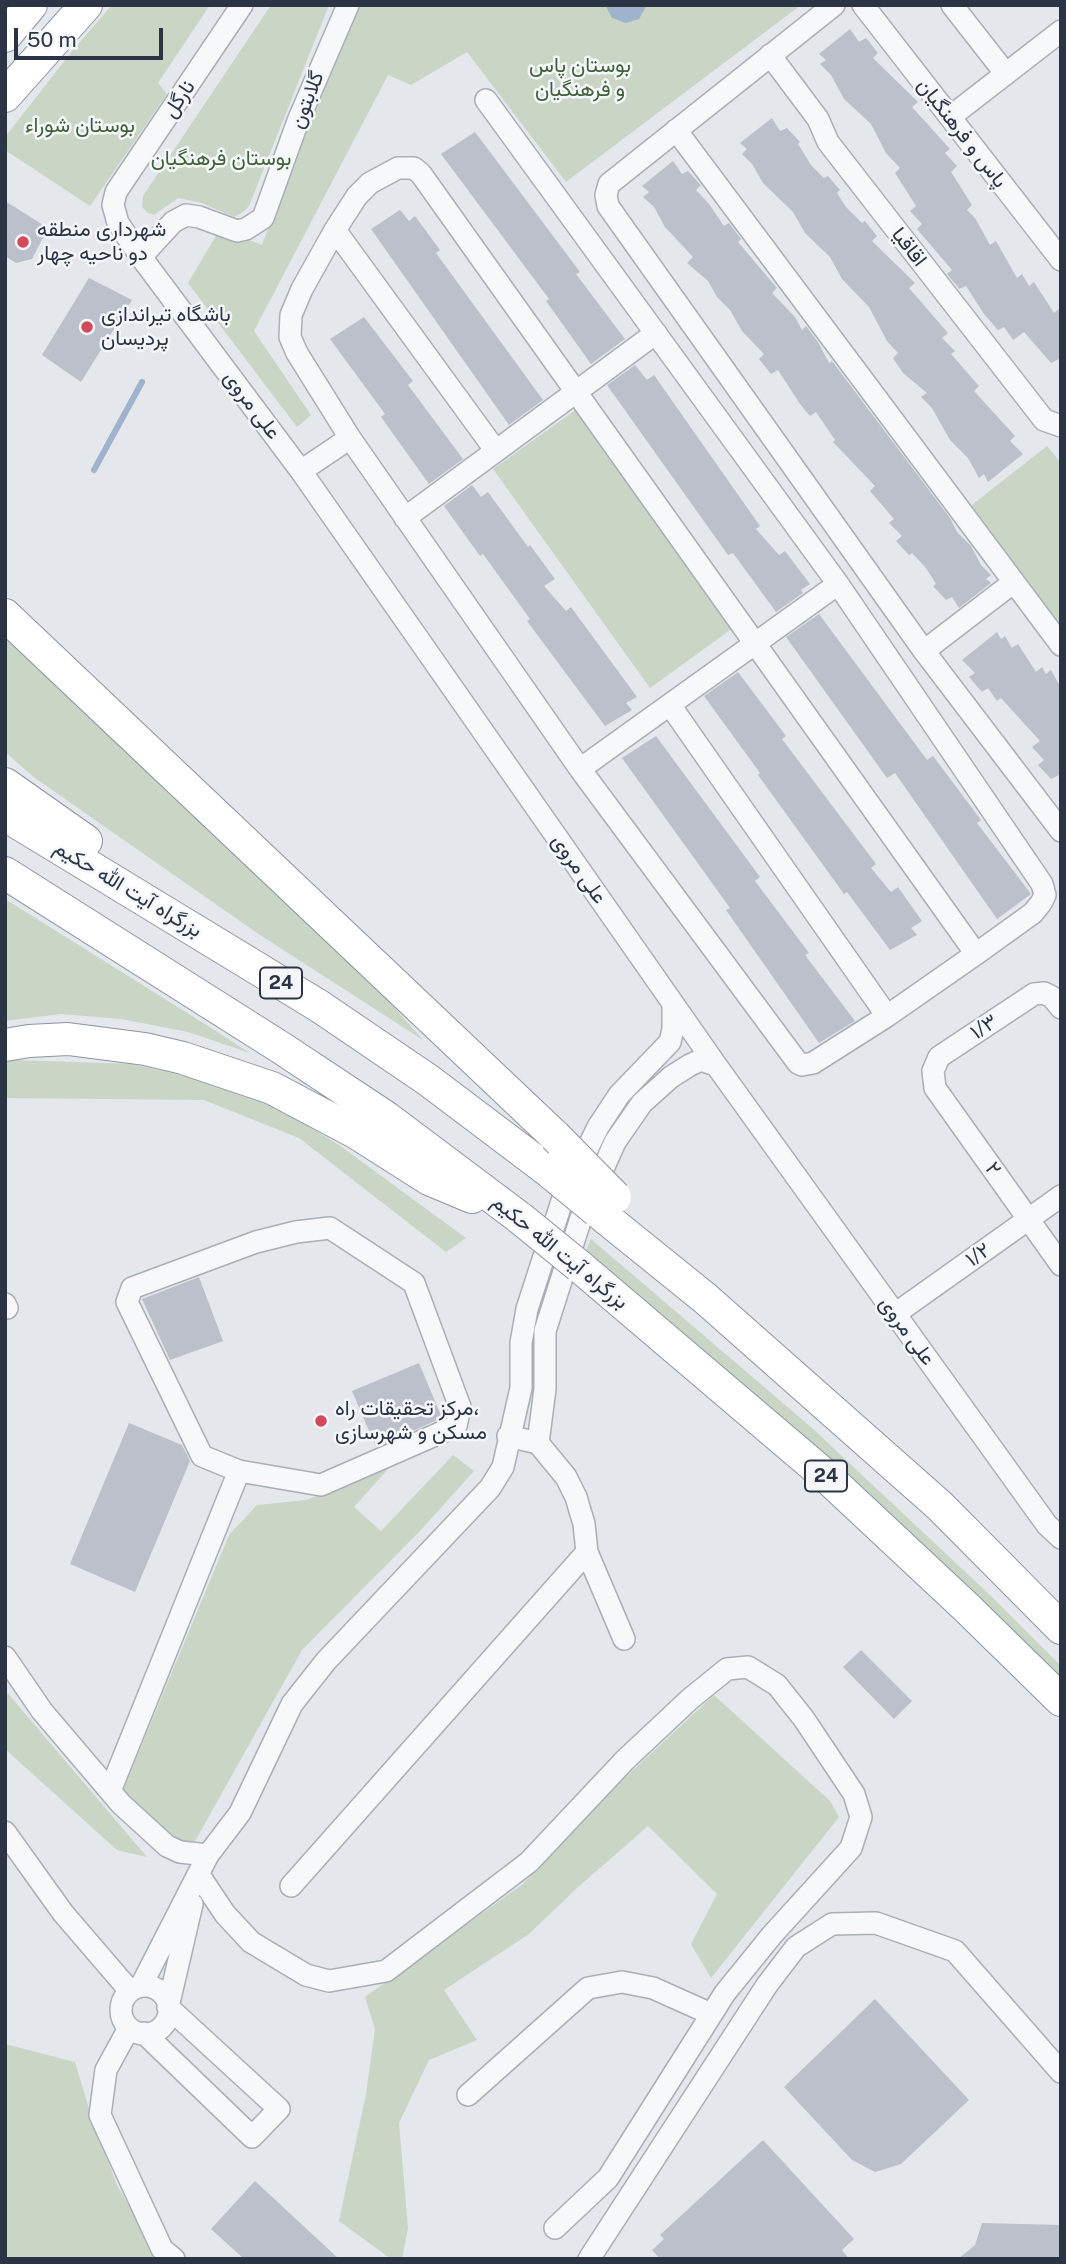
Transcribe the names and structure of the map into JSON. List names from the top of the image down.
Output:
{
  "streets": {
    "highway": ["بزرگراه آیت الله حکیم", "24"],
    "street": [
      "نارگل",
      "گلابتون",
      "پاس و فرهنگیان",
      "اقاقیا",
      "علی مروی",
      "۱/۳",
      "۲",
      "۱/۲"
    ]
  },
  "crossings": [
    ["نارگل", "علی مروی"],
    ["گلابتون", "علی مروی"],
    ["علی مروی", "۱/۲"],
    ["۱/۳", "۲"],
    ["۲", "۱/۲"]
  ],
  "parks": ["بوستان پاس و فرهنگیان", "بوستان شوراء", "بوستان فرهنگیان"],
  "places": ["شهرداری منطقه دو ناحیه چهار", "باشگاه تیراندازی پردیسان", "مرکز تحقیقات راه، مسکن و شهرسازی"],
  "scale_bar": "50 m"
}
